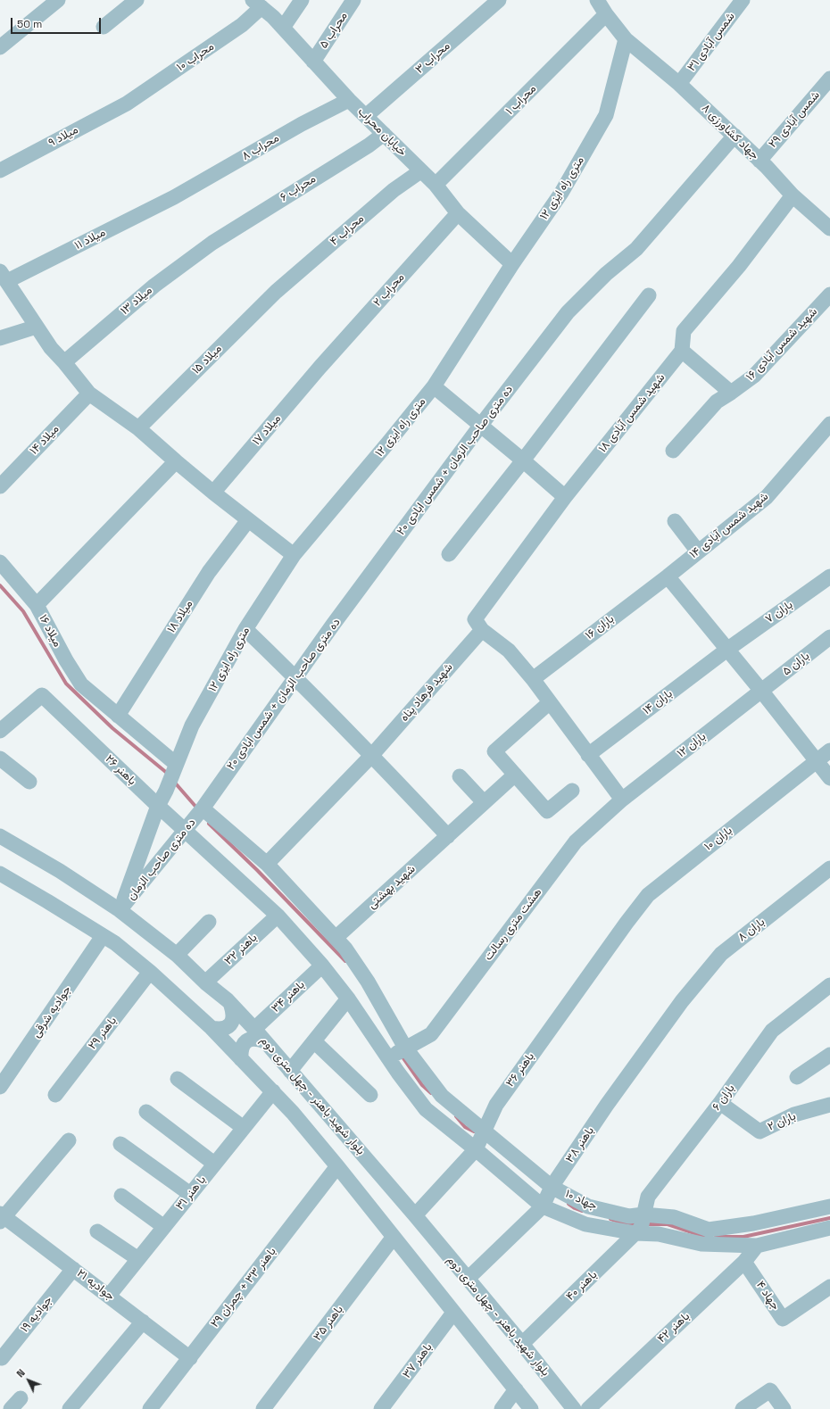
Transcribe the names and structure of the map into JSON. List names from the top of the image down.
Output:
{
  "streets": {
    "street": [
      "محراب ۵",
      "شمس آبادی ۳۱",
      "محراب ۱۰",
      "محراب ۳",
      "محراب ۱",
      "شمس آبادی ۲۹",
      "خیابان محراب",
      "جهاد کشاورزی ۸",
      "میلاد ۹",
      "محراب ۸",
      "محراب ۶",
      "۱۲ متری راه ایزی",
      "محراب ۴",
      "میلاد ۱۱",
      "محراب ۲",
      "میلاد ۱۳",
      "شهید شمس آبادی ۱۶",
      "میلاد ۱۵",
      "شهید شمس آبادی ۱۸",
      "میلاد ۱۷",
      "میلاد ۱۴",
      "ده متری صاحب الزمان + شمس ابادی ۲۰",
      "شهید شمس آبادی ۱۴",
      "باران ۷",
      "میلاد ۱۸",
      "باران ۱۶",
      "میلاد ۱۶",
      "باران ۵",
      "شهید فرهاد پناه",
      "باران ۱۴",
      "باران ۱۲",
      "باهنر ۲۶",
      "باران ۱۰",
      "ده متری صاحب الزمان",
      "شهید بهشتی",
      "هشت متری رسالت",
      "باران ۸",
      "باهنر ۳۲",
      "باهنر ۳۴",
      "جوادیه شرقی",
      "باهنر ۲۹",
      "باهنر ۳۶",
      "بلوار شهید باهنر - چهل متری دوم",
      "باران ۶",
      "باران ۲",
      "باهنر ۳۸",
      "با هنر ۳۱",
      "جهاد ۱۰",
      "جوادیه ۲۱",
      "باهنر ۴۰",
      "باهنر ۳۳ + چمران ۲۹",
      "جهاد ۴",
      "جوادیه ۱۹",
      "باهنر ۳۵",
      "باهنر ۴۲",
      "باهنر ۳۷"
    ]
  },
  "crossings": [
    ["محراب ۵", "خیابان محراب"],
    ["شمس آبادی ۳۱", "جهاد کشاورزی ۸"],
    ["محراب ۱۰", "خیابان محراب"],
    ["محراب ۱۰", "میلاد ۹"],
    ["محراب ۳", "خیابان محراب"],
    ["محراب ۱", "خیابان محراب"],
    ["محراب ۱", "جهاد کشاورزی ۸"],
    ["شمس آبادی ۲۹", "جهاد کشاورزی ۸"],
    ["خیابان محراب", "محراب ۸"],
    ["خیابان محراب", "محراب ۶"],
    ["خیابان محراب", "۱۲ متری راه ایزی"],
    ["خیابان محراب", "محراب ۴"],
    ["خیابان محراب", "محراب ۲"],
    ["جهاد کشاورزی ۸", "۱۲ متری راه ایزی"],
    ["جهاد کشاورزی ۸", "ده متری صاحب الزمان + شمس ابادی ۲۰"],
    ["محراب ۸", "میلاد ۱۱"],
    ["محراب ۶", "میلاد ۱۳"],
    ["۱۲ متری راه ایزی", "میلاد ۱۶"],
    ["۱۲ متری راه ایزی", "باهنر ۲۶"],
    ["محراب ۴", "میلاد ۱۵"],
    ["محراب ۲", "میلاد ۱۷"],
    ["شهید شمس آبادی ۱۸", "شهید فرهاد پناه"],
    ["ده متری صاحب الزمان + شمس ابادی ۲۰", "ده متری صاحب الزمان"],
    ["ده متری صاحب الزمان + شمس ابادی ۲۰", "جهاد ۱۰"],
    ["شهید شمس آبادی ۱۴", "باران ۱۶"],
    ["باران ۷", "باران ۱۴"],
    ["میلاد ۱۸", "میلاد ۱۶"],
    ["باران ۵", "باران ۱۲"],
    ["شهید فرهاد پناه", "جهاد ۱۰"],
    ["باران ۱۲", "هشت متری رسالت"],
    ["باران ۱۰", "باهنر ۳۶"],
    ["ده متری صاحب الزمان", "بلوار شهید باهنر - چهل متری دوم"],
    ["ده متری صاحب الزمان", "جهاد ۱۰"],
    ["شهید بهشتی", "جهاد ۱۰"],
    ["هشت متری رسالت", "جهاد ۱۰"],
    ["باران ۸", "باهنر ۳۸"],
    ["باهنر ۳۲", "بلوار شهید باهنر - چهل متری دوم"],
    ["باهنر ۳۴", "بلوار شهید باهنر - چهل متری دوم"],
    ["باهنر ۳۶", "بلوار شهید باهنر - چهل متری دوم"],
    ["باهنر ۳۶", "جهاد ۱۰"],
    ["بلوار شهید باهنر - چهل متری دوم", "باهنر ۳۸"],
    ["بلوار شهید باهنر - چهل متری دوم", "باهنر ۴۰"],
    ["باران ۶", "باران ۲"],
    ["باران ۶", "جهاد ۱۰"],
    ["باران ۶", "باهنر ۴۰"],
    ["باهنر ۳۸", "جهاد ۱۰"],
    ["با هنر ۳۱", "جوادیه ۲۱"],
    ["جهاد ۱۰", "باهنر ۴۰"],
    ["جوادیه ۲۱", "باهنر ۳۳ + چمران ۲۹"],
    ["جوادیه ۲۱", "جوادیه ۱۹"],
    ["جهاد ۴", "باهنر ۴۲"]
  ],
  "scale_bar": "50 m",
  "north": "top left"
}
